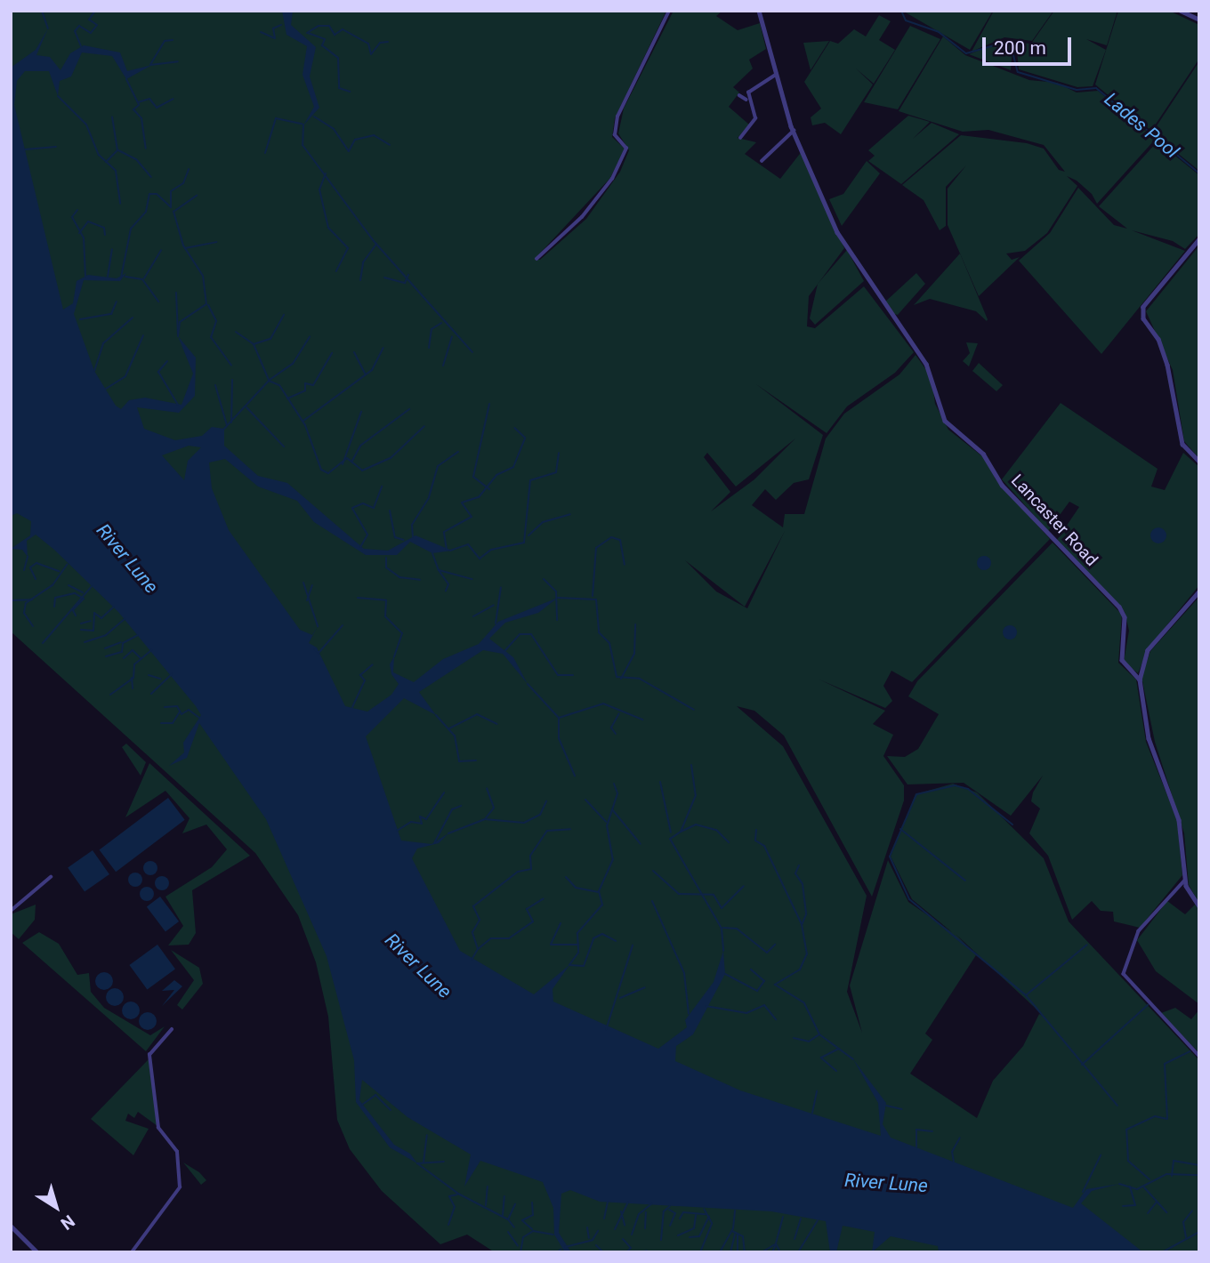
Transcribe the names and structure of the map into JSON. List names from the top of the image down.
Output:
{
  "streets": {
    "street": ["Lancaster Road"]
  },
  "water": ["Lades Pool", "River Lune"],
  "scale_bar": "200 m",
  "north": "bottom right"
}
